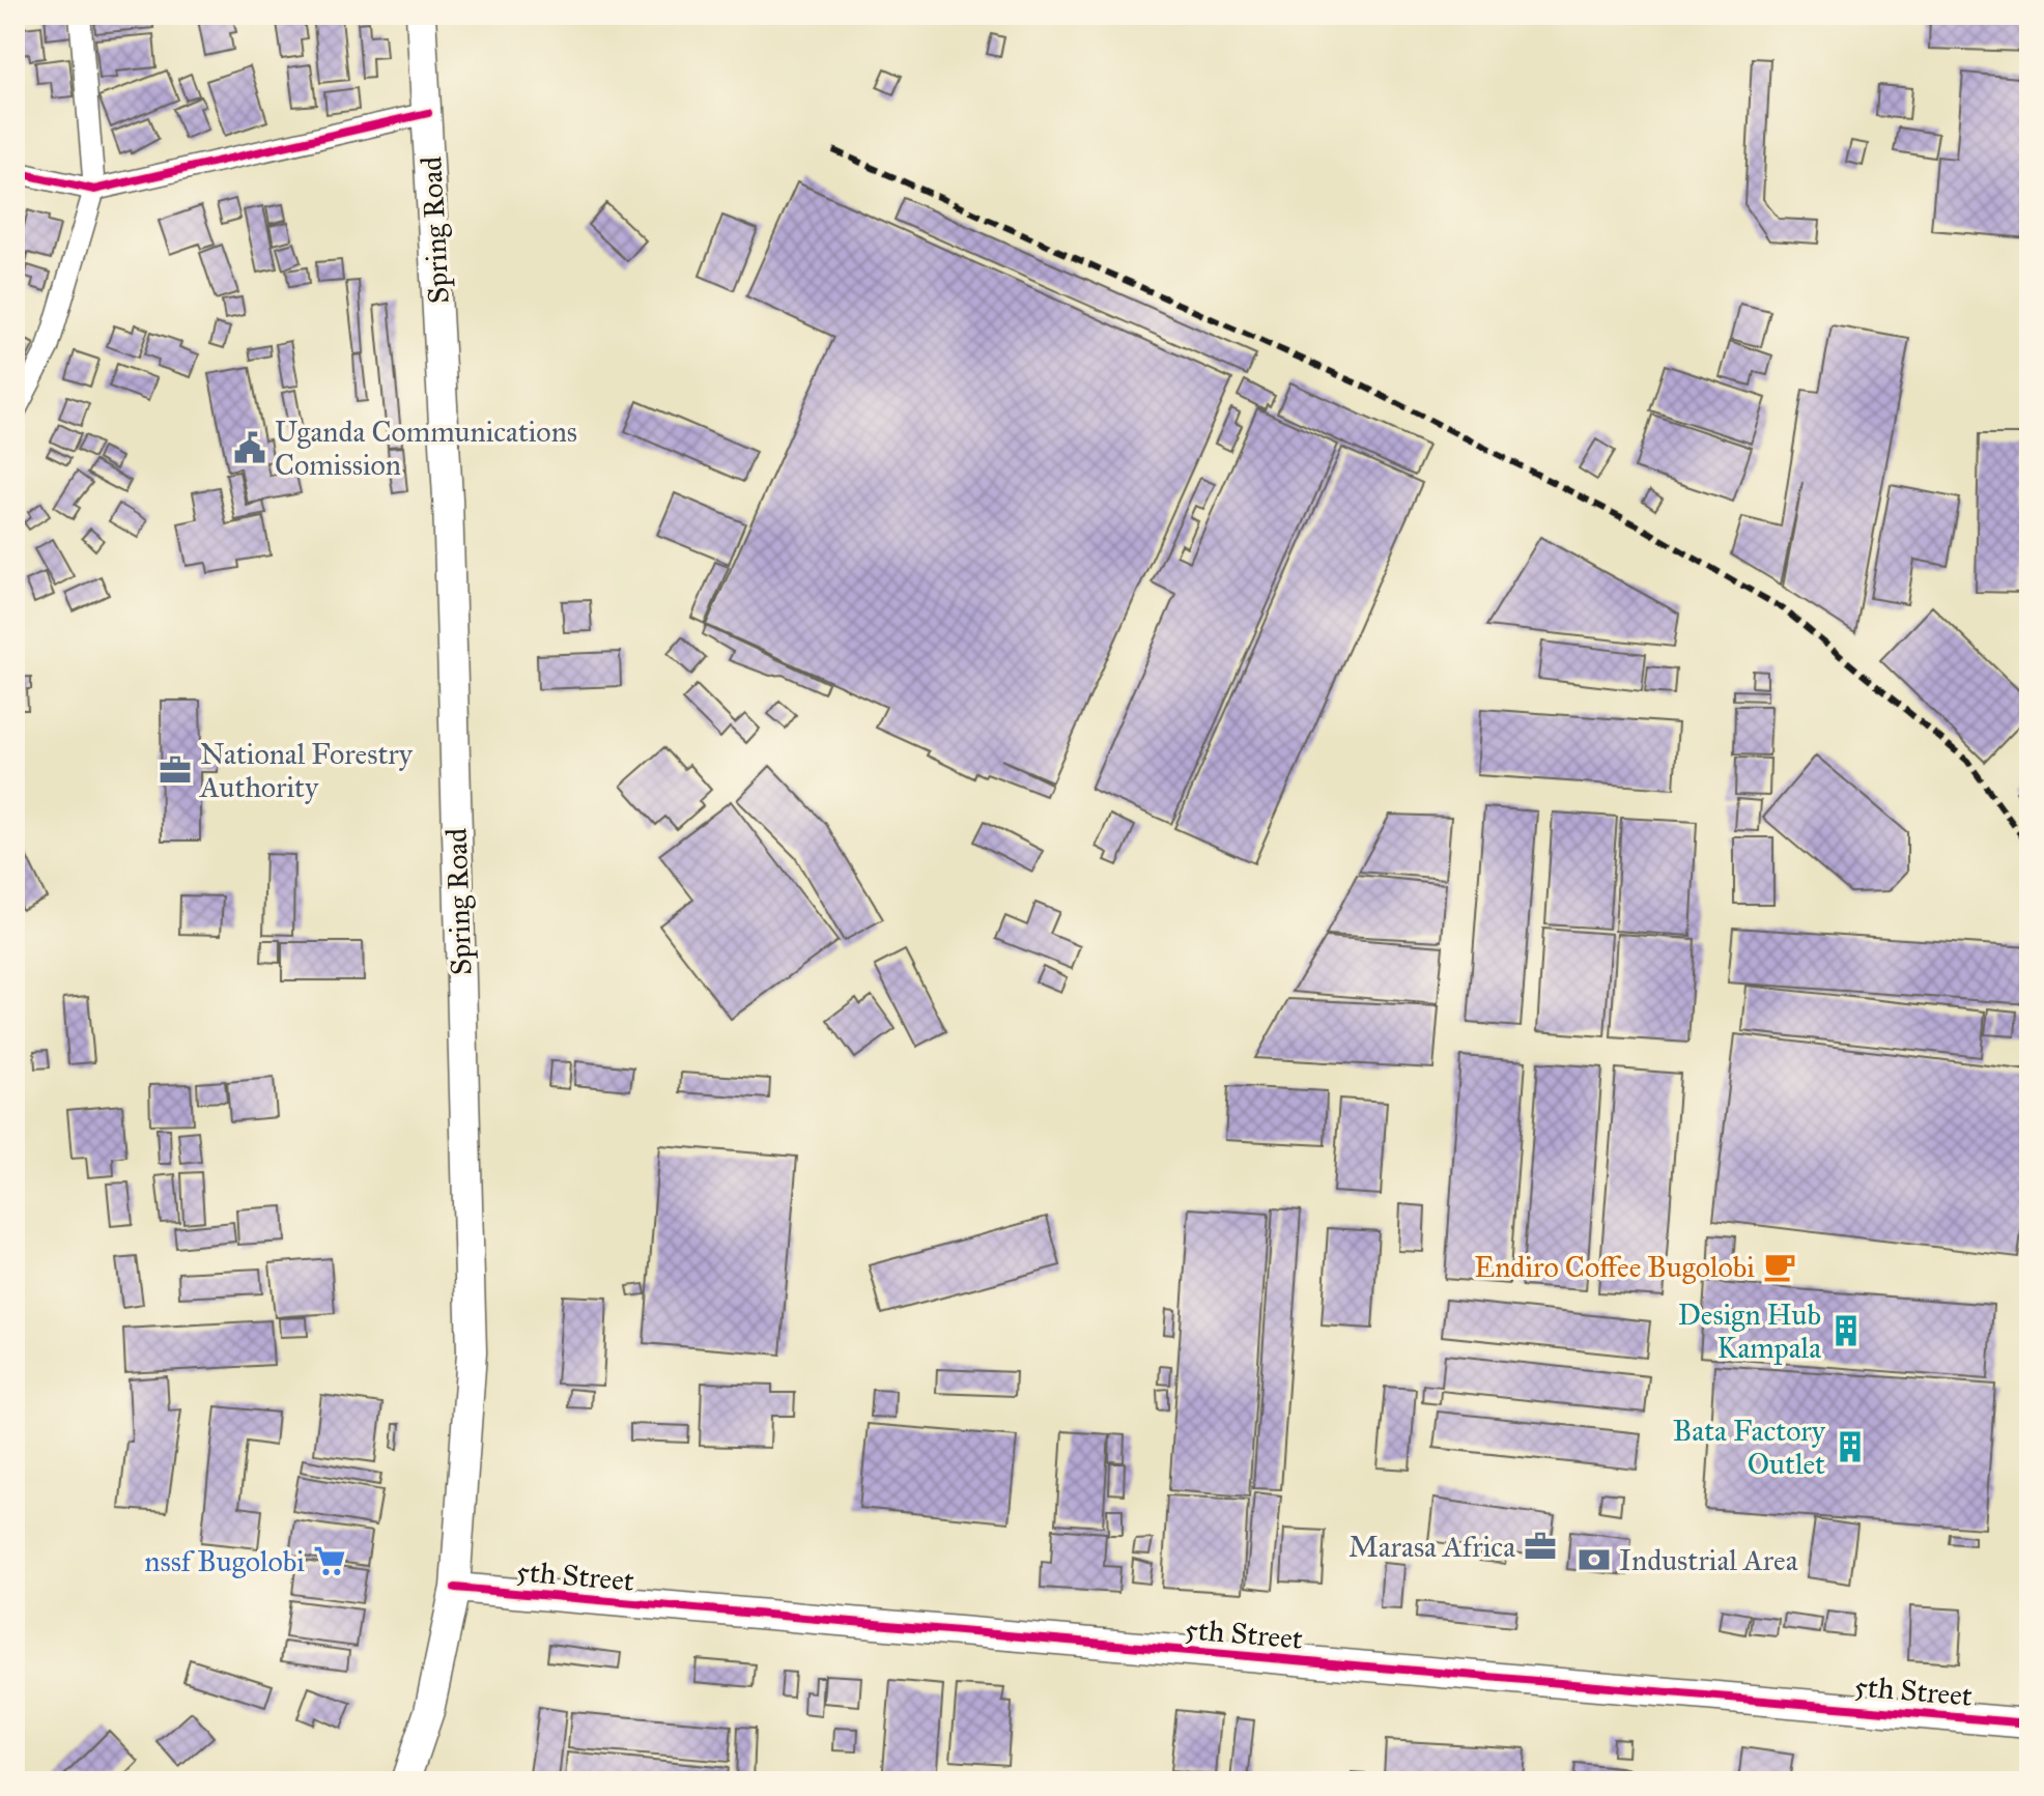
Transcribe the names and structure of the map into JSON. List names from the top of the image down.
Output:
{
  "streets": {
    "main road": ["Spring Road", "5th Street"]
  },
  "crossings": [
    ["Spring Road", "5th Street"]
  ],
  "places": {
    "public building": ["Uganda Communications Comission"],
    "office": ["National Forestry Authority", "Marasa Africa"],
    "cafe": ["Endiro Coffee Bugolobi"],
    "building": ["Design Hub Kampala", "Bata Factory Outlet"],
    "bank": ["Industrial Area"],
    "supermarket": ["nssf Bugolobi"]
  }
}
